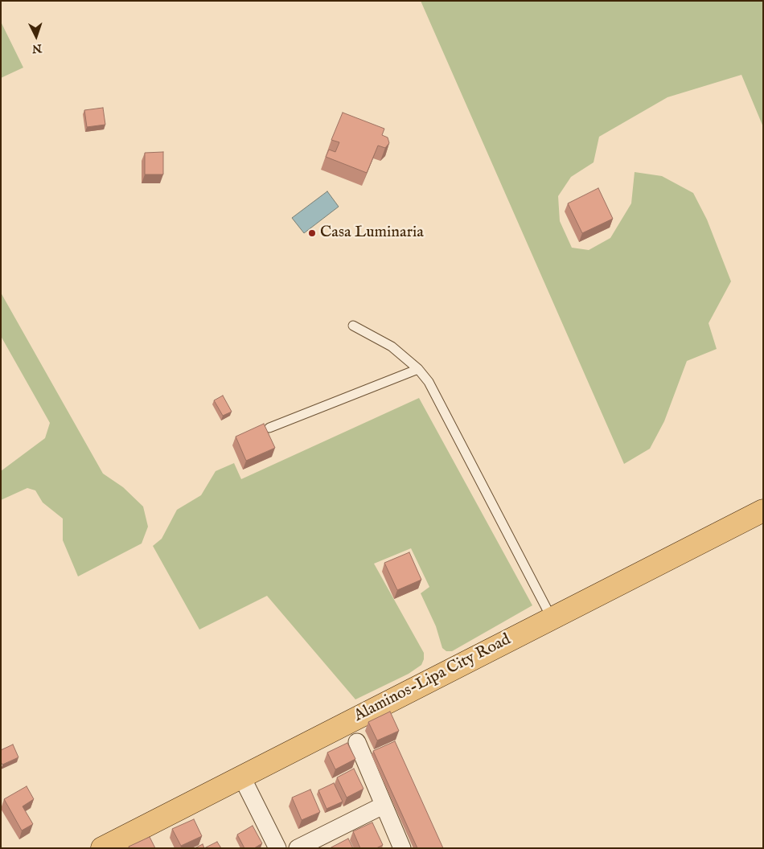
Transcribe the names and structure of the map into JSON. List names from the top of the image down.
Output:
{
  "streets": {
    "main road": ["Alaminos-Lipa City Road"]
  },
  "places": ["Casa Luminaria"],
  "north": "bottom"
}
